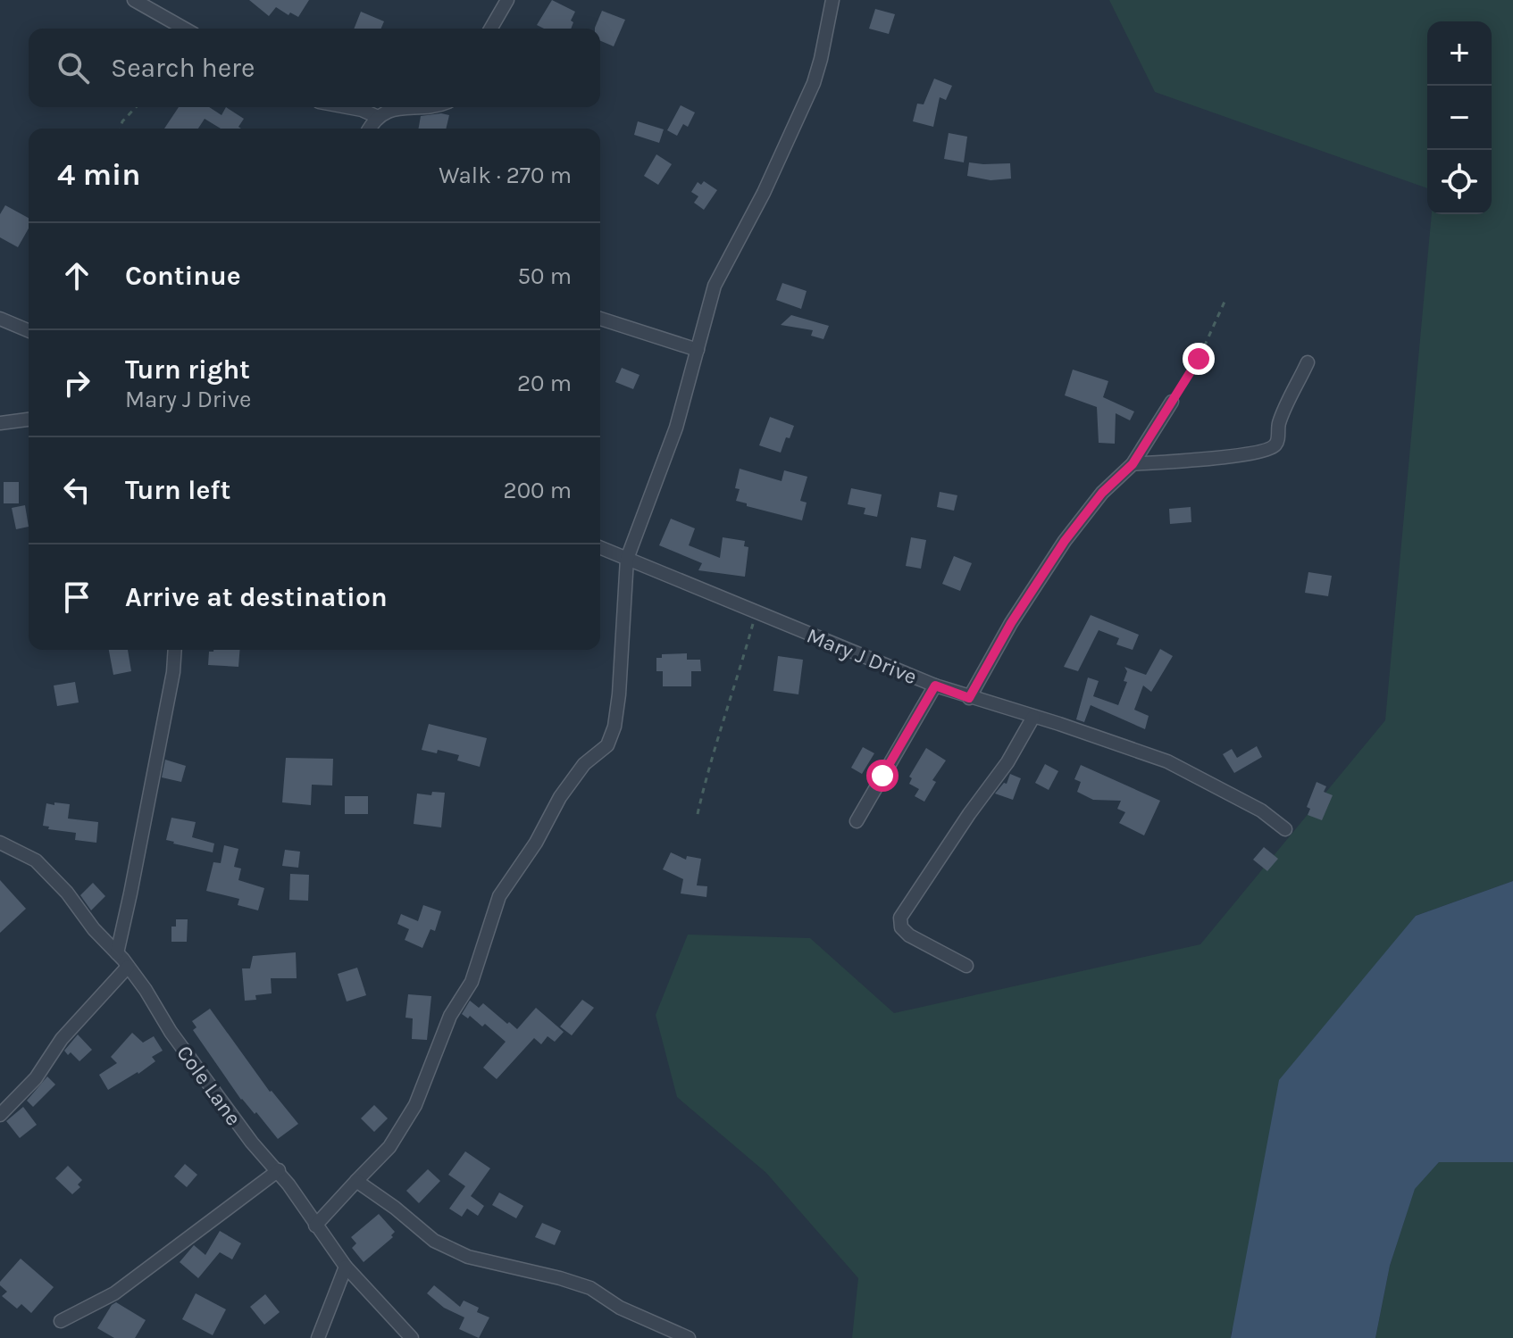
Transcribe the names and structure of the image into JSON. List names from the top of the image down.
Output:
{
  "streets": {
    "street": ["Mary J Drive", "Cole Lane"]
  },
  "page": {
    "map_buttons": ["+", "−"],
    "search": "Search here",
    "heading": ["4 min", "Walk · 270 m"],
    "list": [
      ["Continue", "50 m"],
      ["Turn right", "Mary J Drive", "20 m"],
      ["Turn left", "200 m"],
      "Arrive at destination"
    ]
  }
}
